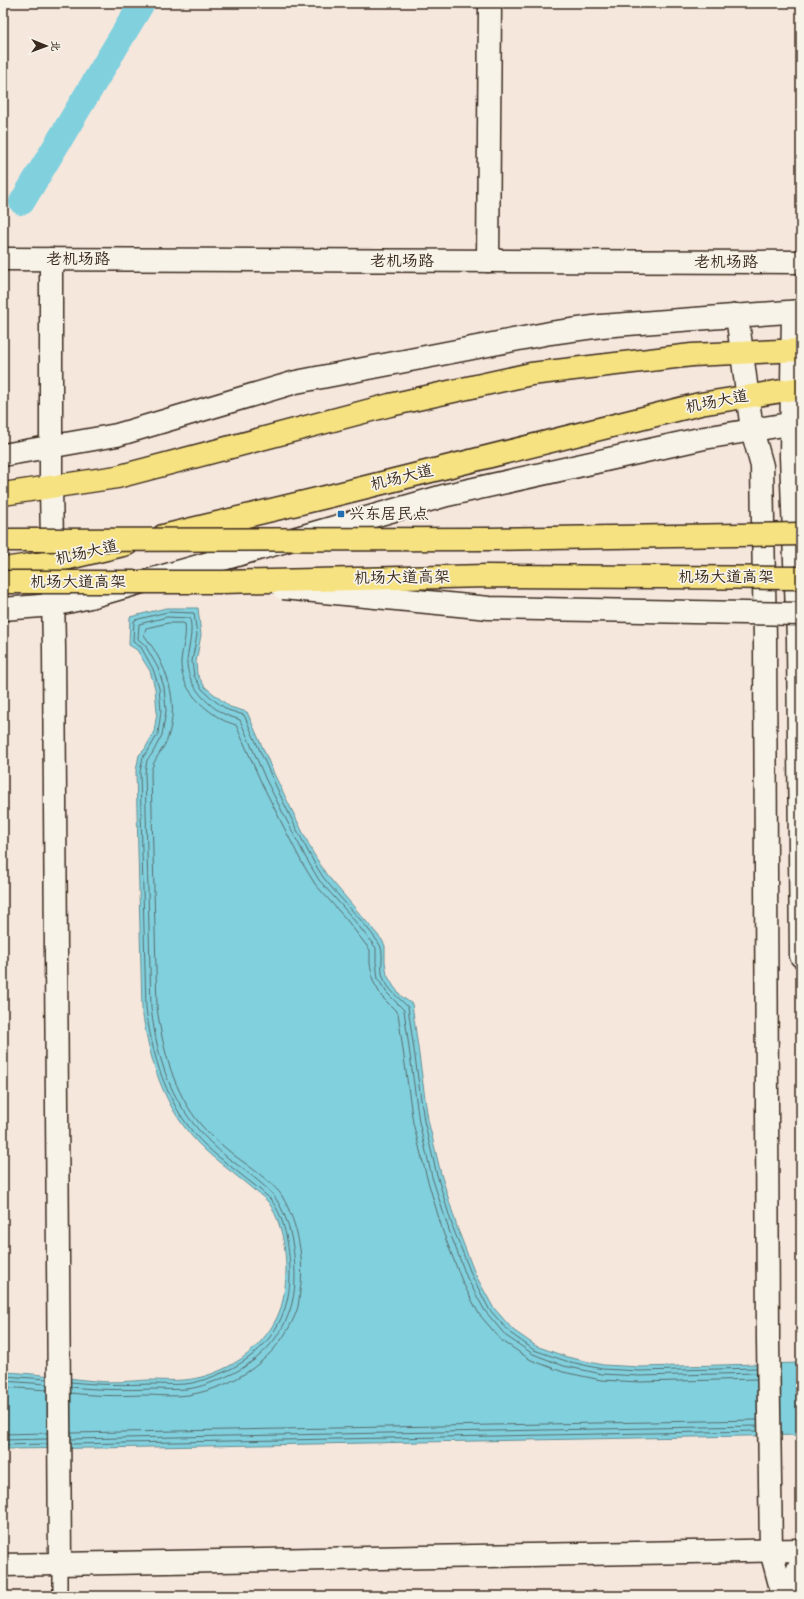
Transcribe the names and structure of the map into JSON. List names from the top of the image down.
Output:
{
  "streets": {
    "main road": ["机场大道", "机场大道高架"],
    "street": ["老机场路"]
  },
  "places": {
    "transit": ["兴东居民点"]
  },
  "north": "right"
}
